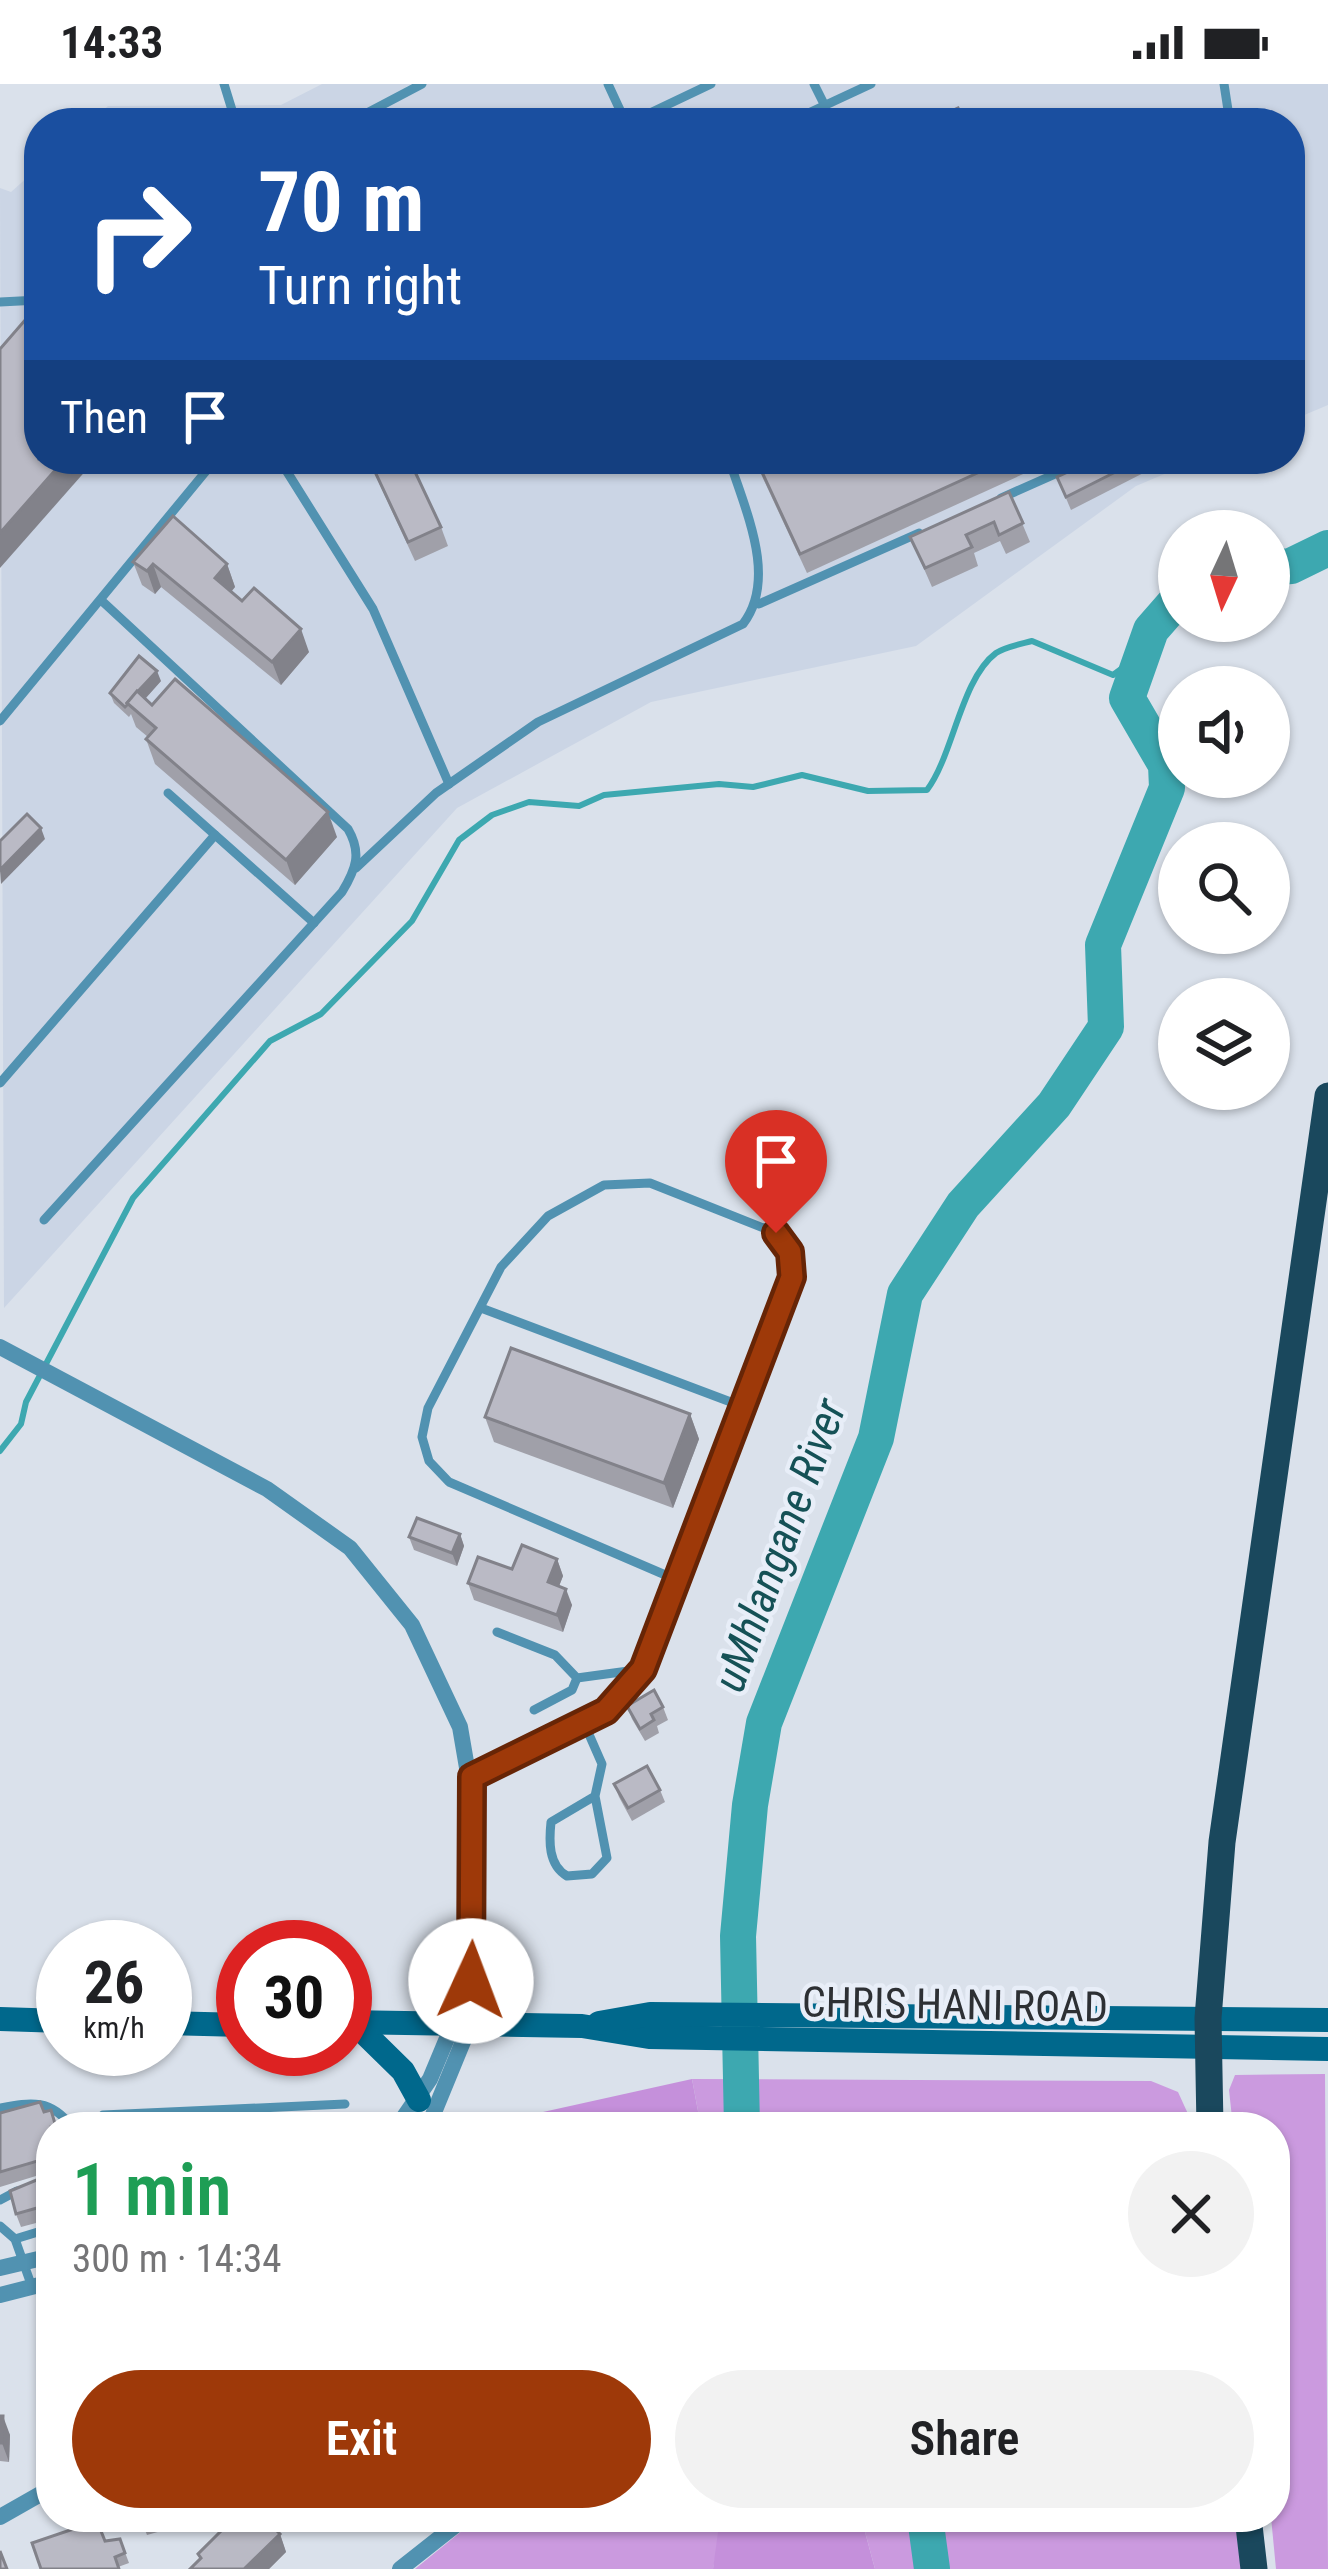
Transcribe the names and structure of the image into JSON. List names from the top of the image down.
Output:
{
  "streets": {
    "main road": ["CHRIS HANI ROAD"]
  },
  "water": ["uMhlangane River"],
  "north": "bottom",
  "page": {
    "status": "14:33",
    "turn": ["70 m", "Turn right"],
    "then": "Then",
    "speed": "26 km/h",
    "limit": "30",
    "heading": ["1 min", "300 m · 14:34"],
    "buttons": ["Exit", "Share"]
  }
}
